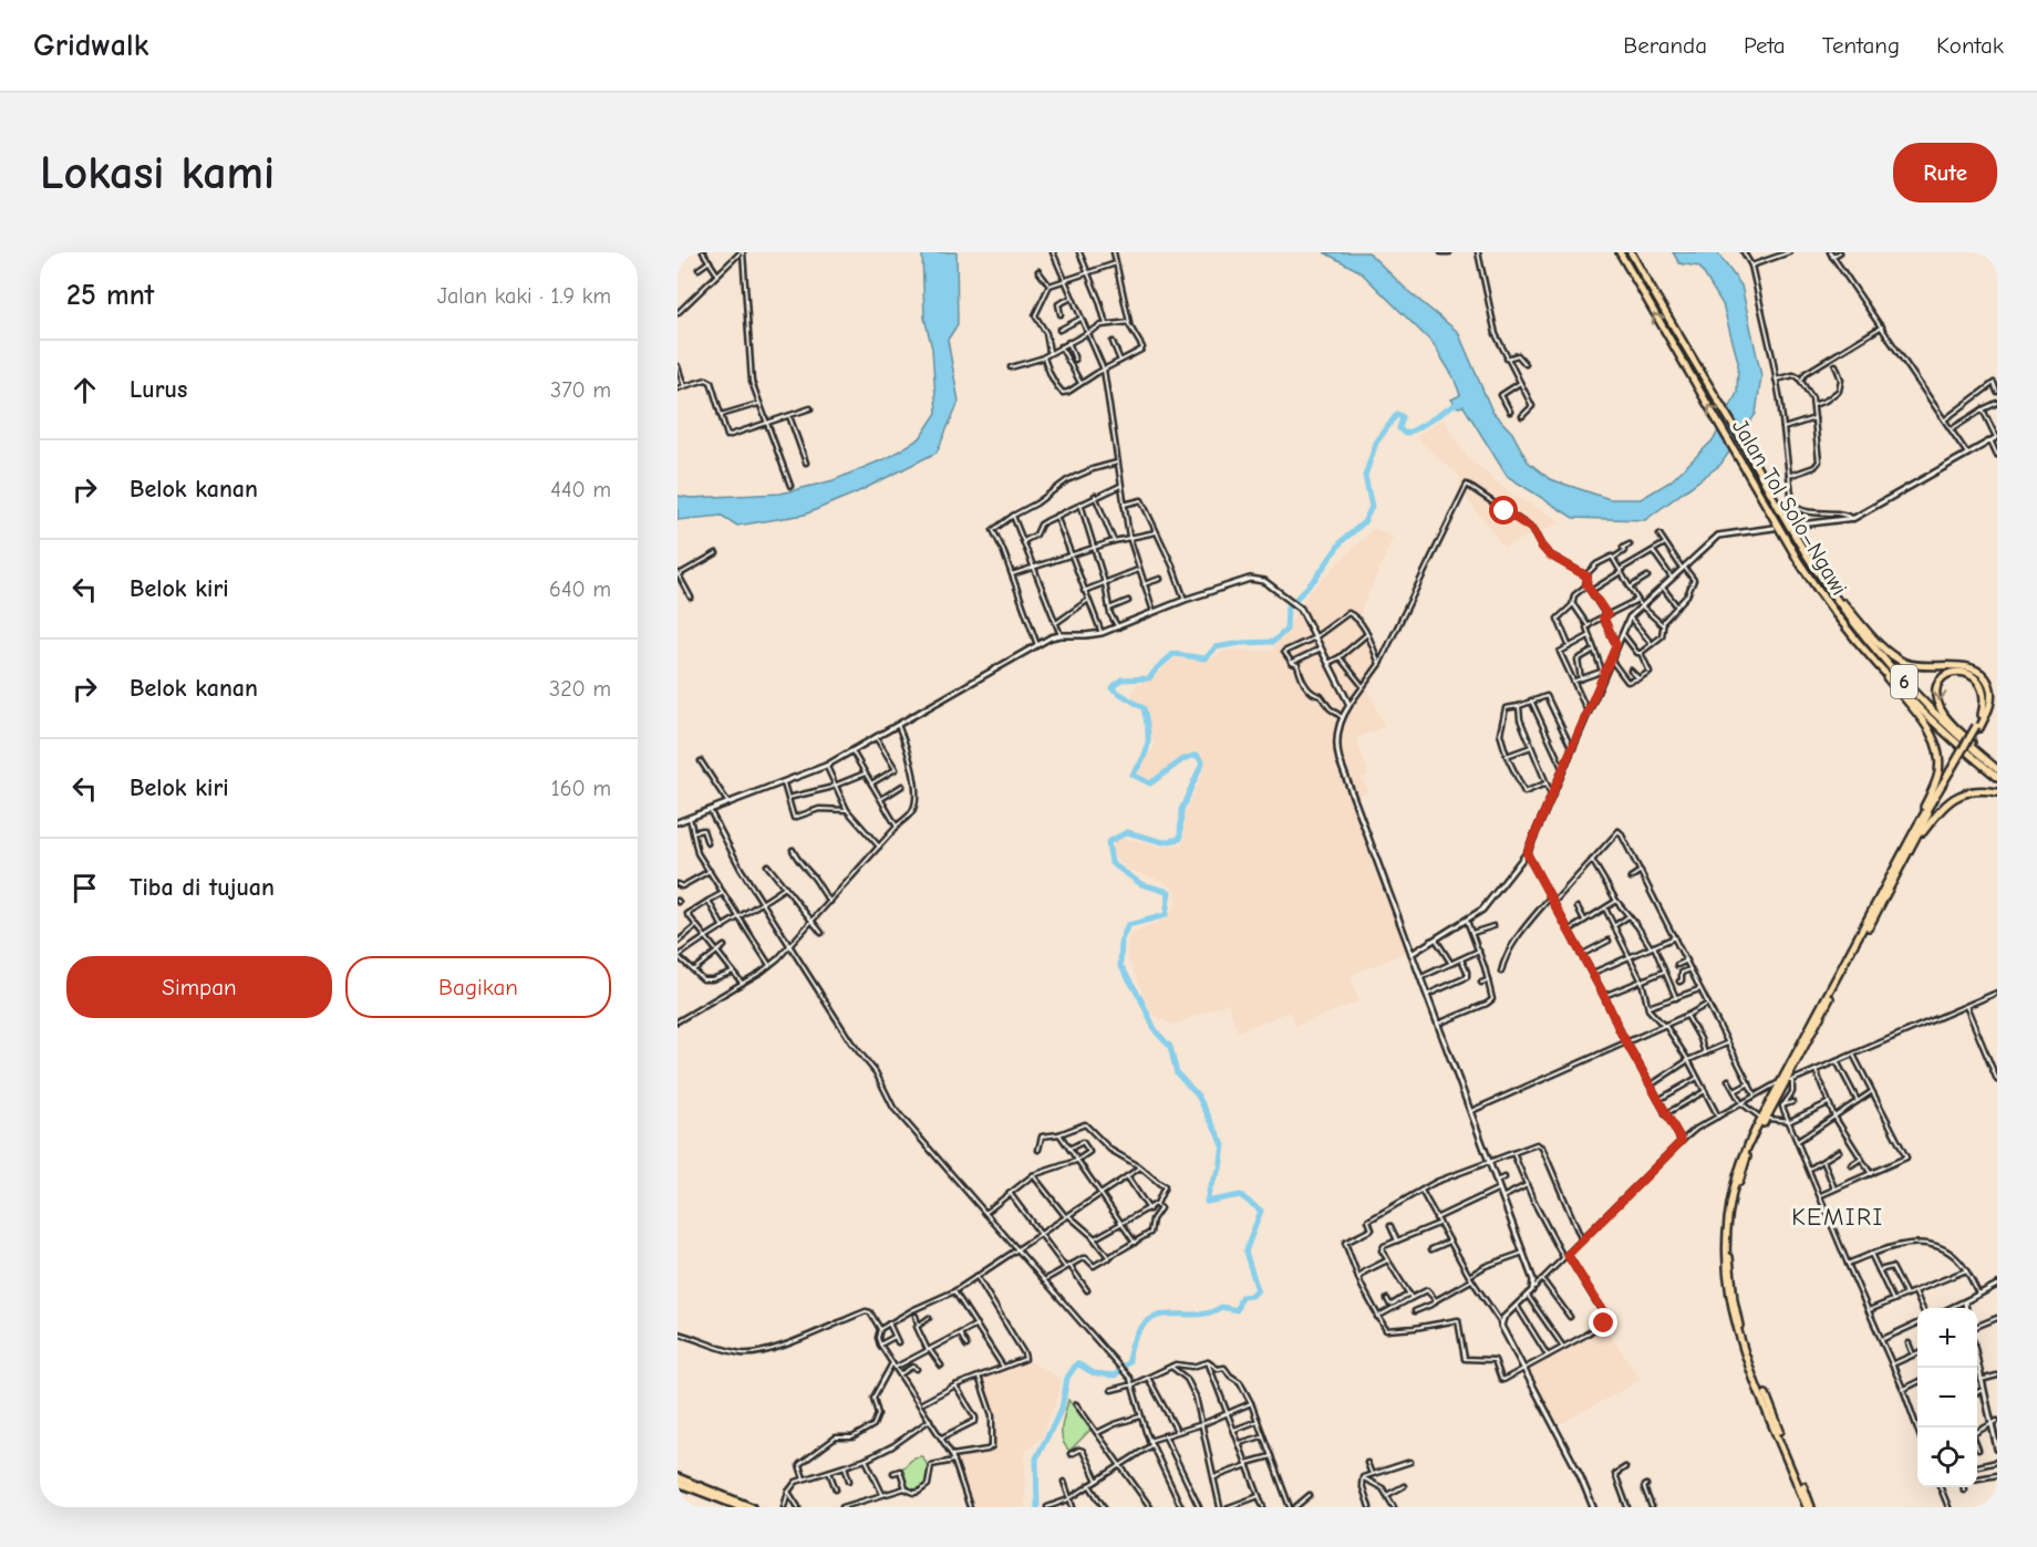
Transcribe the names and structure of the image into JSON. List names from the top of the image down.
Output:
{
  "streets": {
    "highway": ["Jalan Tol Solo–Ngawi", "6"]
  },
  "districts": ["KEMIRI"],
  "page": {
    "header": "Gridwalk",
    "nav": [
      "Beranda",
      "Peta",
      "Tentang",
      "Kontak"
    ],
    "buttons": [
      "Rute",
      ["Simpan", "Bagikan"]
    ],
    "title": "Lokasi kami",
    "heading": ["25 mnt", "Jalan kaki · 1.9 km"],
    "list": [
      ["Lurus", "370 m"],
      ["Belok kanan", "440 m"],
      ["Belok kiri", "640 m"],
      ["Belok kanan", "320 m"],
      ["Belok kiri", "160 m"],
      "Tiba di tujuan"
    ],
    "map_buttons": ["+", "−"]
  }
}
